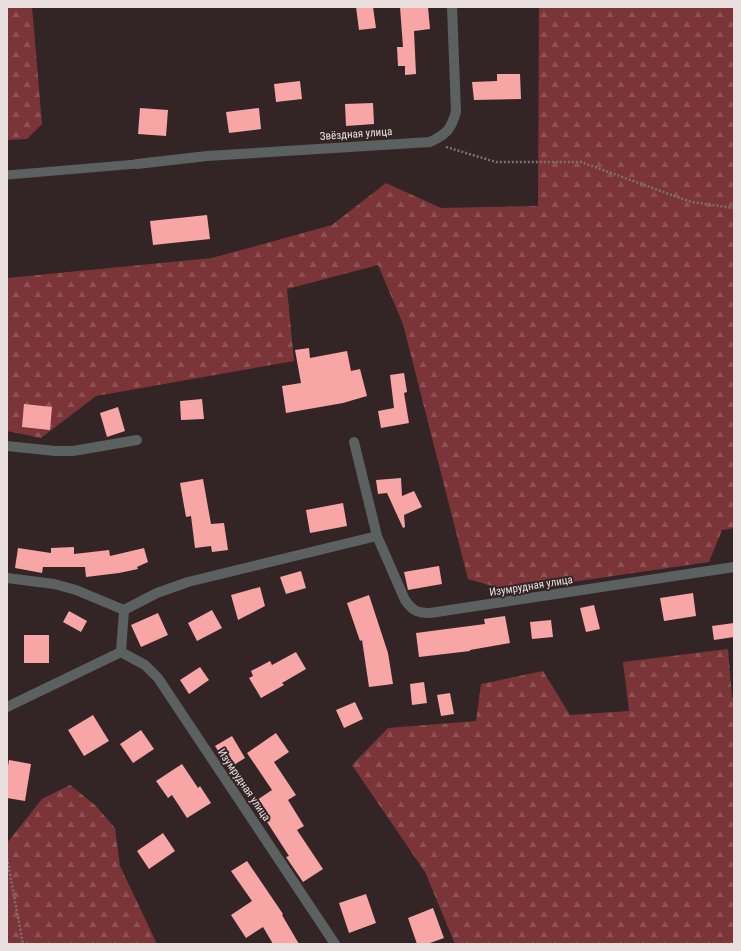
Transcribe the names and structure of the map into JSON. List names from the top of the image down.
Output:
{
  "streets": {
    "street": ["Звёздная улица", "Изумрудная улица"]
  }
}
